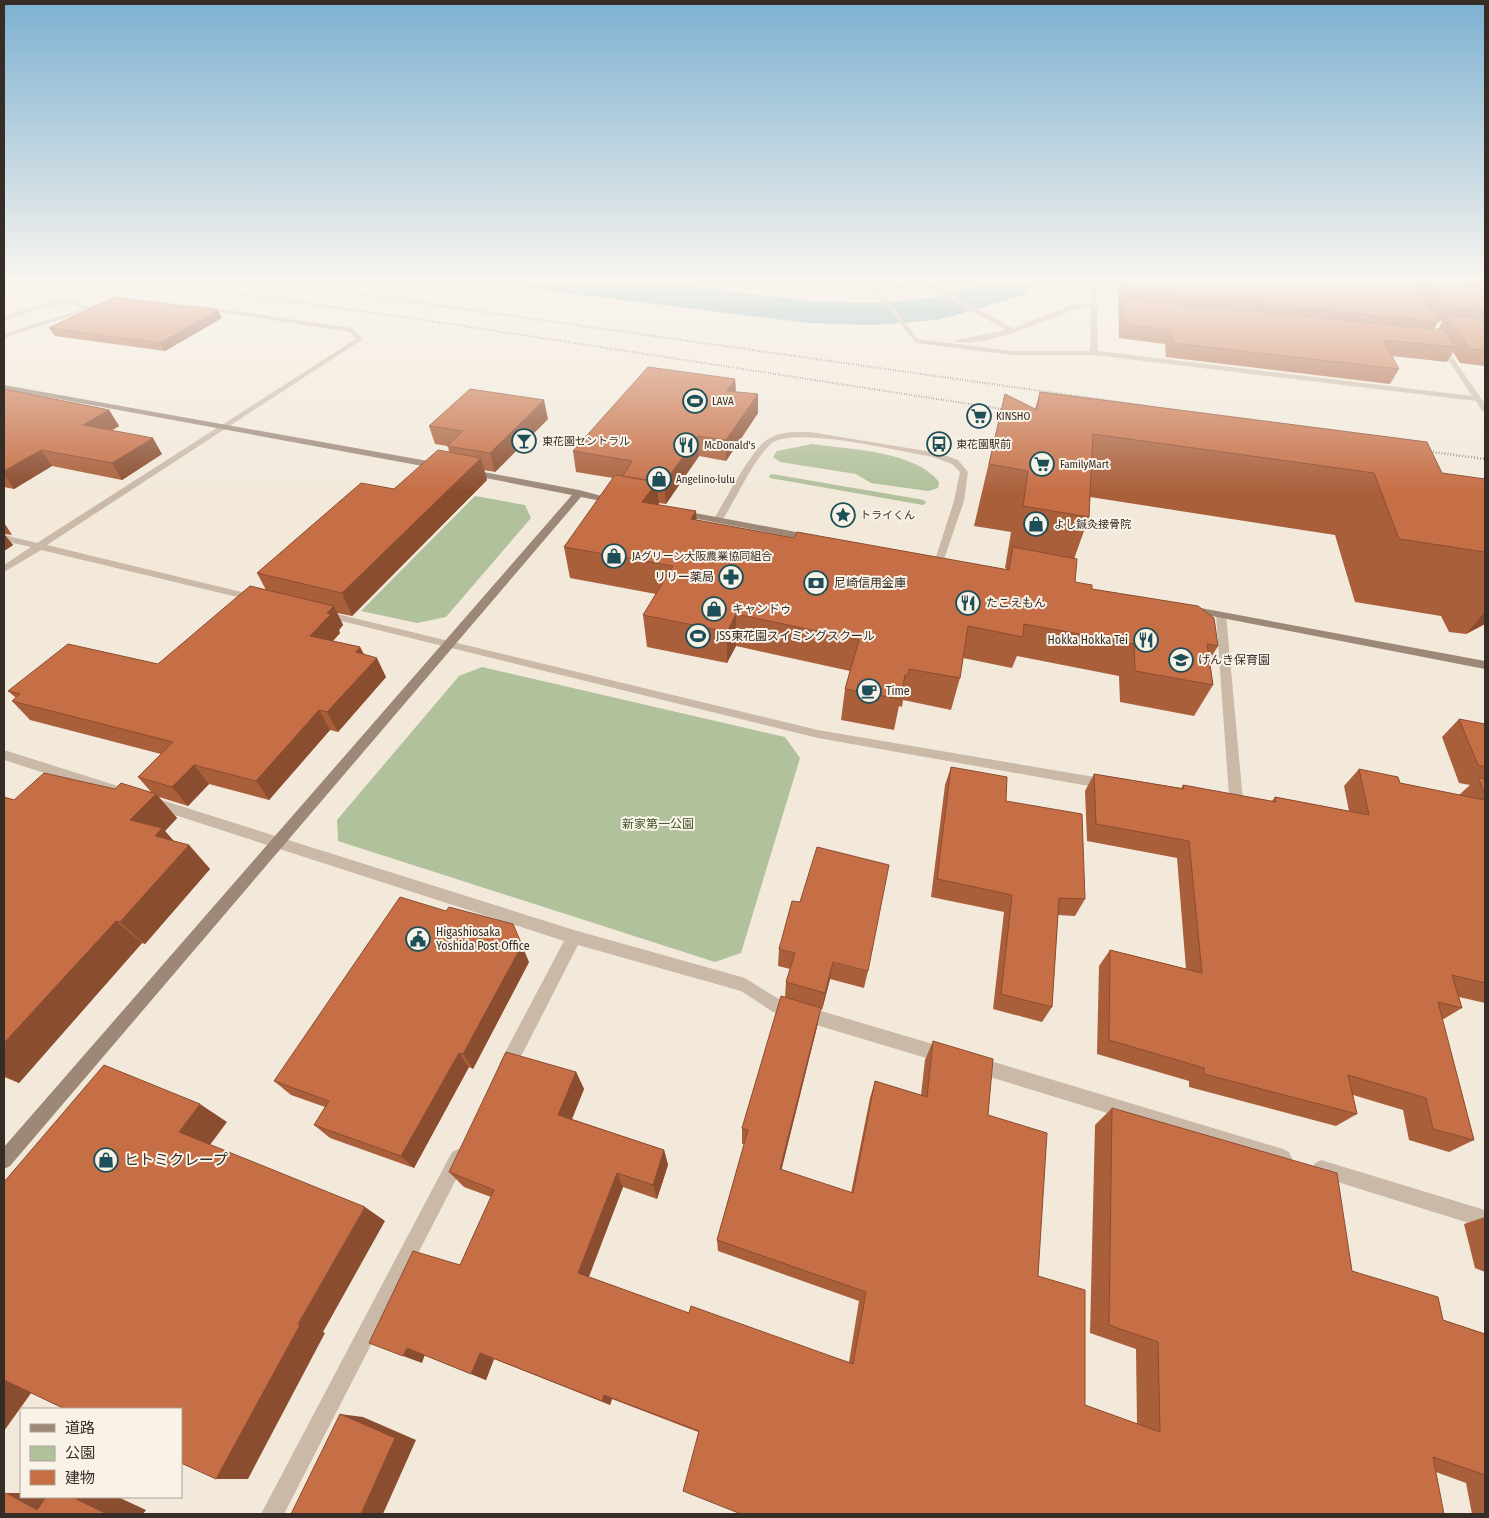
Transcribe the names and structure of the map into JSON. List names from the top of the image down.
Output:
{
  "parks": ["新家第一公園"],
  "places": {
    "sports": ["LAVA", "JSS東花園スイミングスクール"],
    "supermarket": ["KINSHO", "FamilyMart"],
    "bar": ["東花園セントラル"],
    "bus stop": ["東花園駅前"],
    "restaurant": ["McDonald's", "たこえもん", "Hokka Hokka Tei"],
    "shop": [
      "Angelino·lulu",
      "よし鍼灸接骨院",
      "JAグリーン大阪農業協同組合",
      "キャンドゥ",
      "ヒトミクレープ"
    ],
    "place": ["トライくん"],
    "pharmacy": ["リリー薬局"],
    "bank": ["尼崎信用金庫"],
    "school or university": ["げんき保育園"],
    "cafe": ["Time"],
    "public building": ["Higashiosaka Yoshida Post Office"]
  },
  "legend": ["道路", "公園", "建物"]
}
